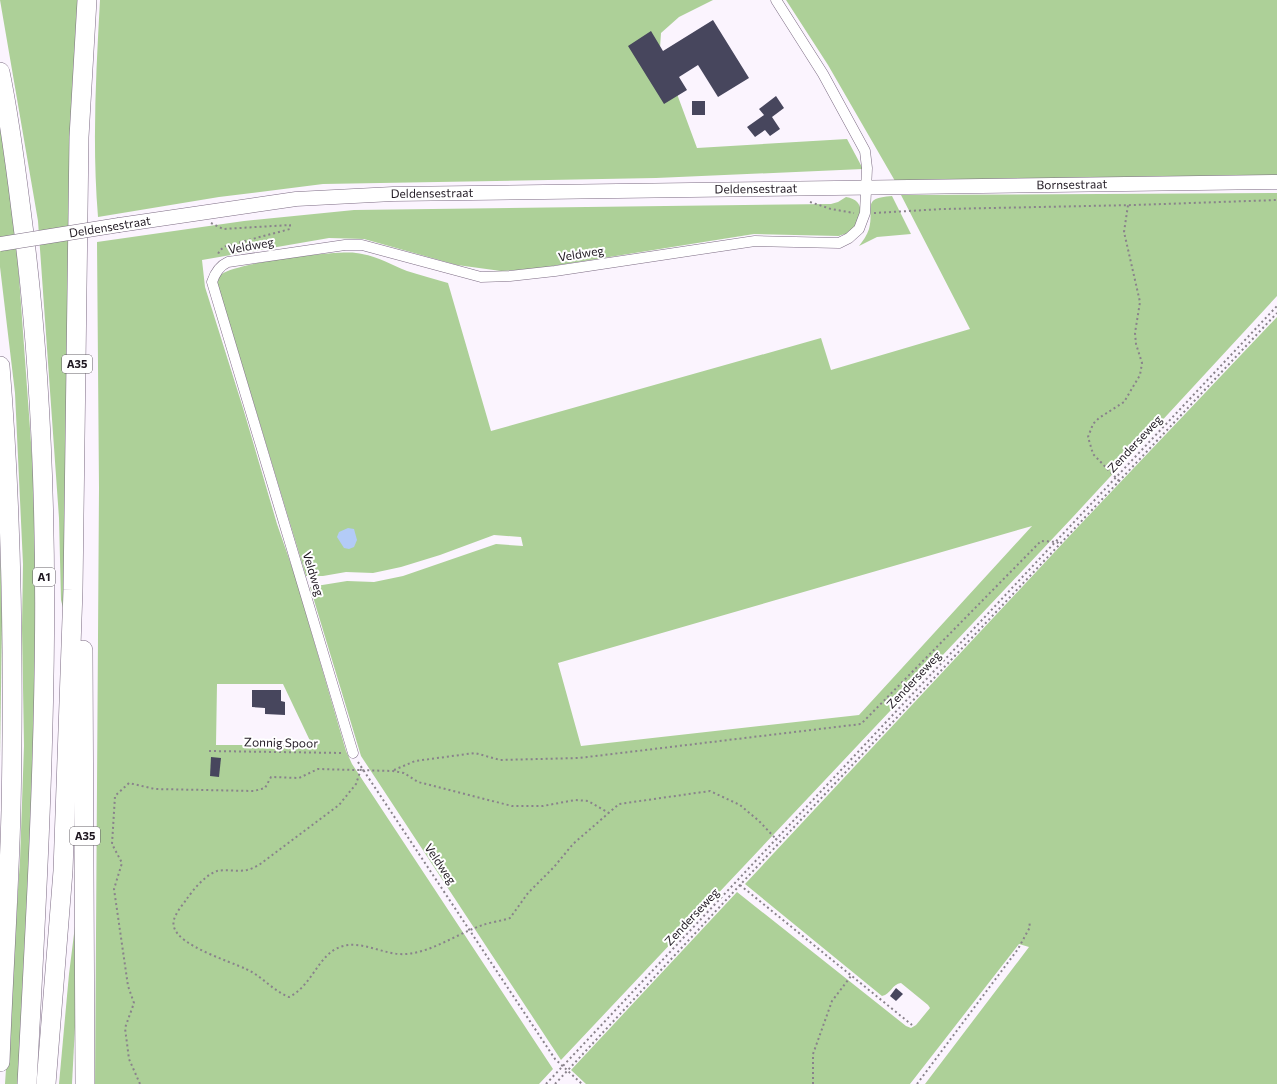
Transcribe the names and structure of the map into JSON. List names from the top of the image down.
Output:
{
  "streets": {
    "highway": ["A35", "A1"],
    "street": ["Bornsestraat", "Deldensestraat", "Veldweg"],
    "path": ["Zenderseweg", "Zonnig Spoor"]
  },
  "crossings": [
    ["Bornsestraat", "Deldensestraat"],
    ["Bornsestraat", "Veldweg"],
    ["Deldensestraat", "Veldweg"],
    ["Veldweg", "Zenderseweg"],
    ["Veldweg", "Zonnig Spoor"]
  ]
}
